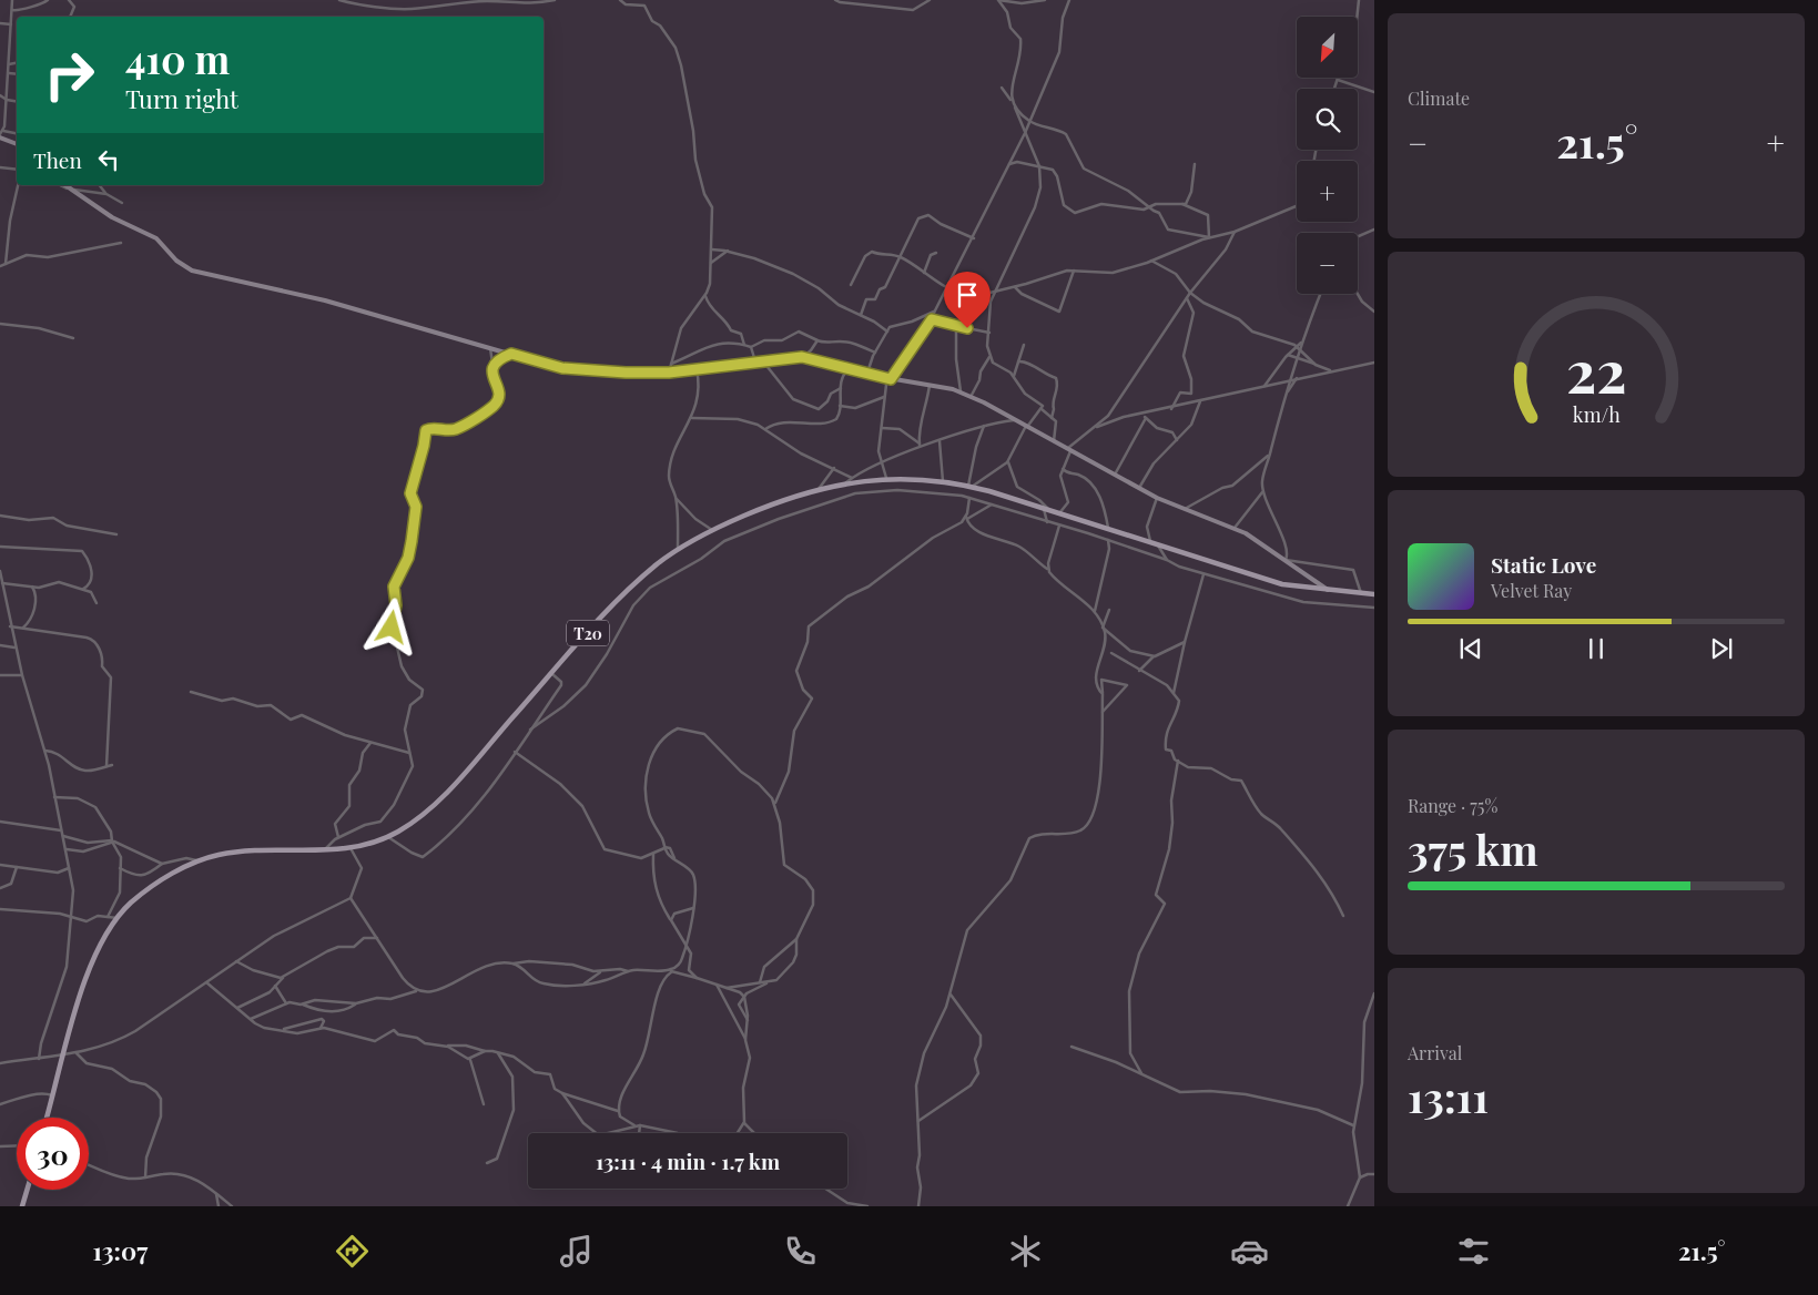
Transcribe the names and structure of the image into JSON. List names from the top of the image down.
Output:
{
  "streets": {
    "main road": ["T20"]
  },
  "north": "bottom left",
  "page": {
    "tile": [
      "Climate",
      ["Range · 75%", "375 km"],
      ["Arrival", "13:11"]
    ],
    "map_buttons": ["+", "−"],
    "turn": ["410 m", "Turn right"],
    "heat": ["−", "21.5°", "+"],
    "then": "Then",
    "song": ["Static Love", "Velvet Ray"],
    "limit": "30",
    "trip": "13:11 · 4 min · 1.7 km",
    "tabs": ["13:07", "21.5°"],
    "gauge": ["22", "km/h"]
  }
}
